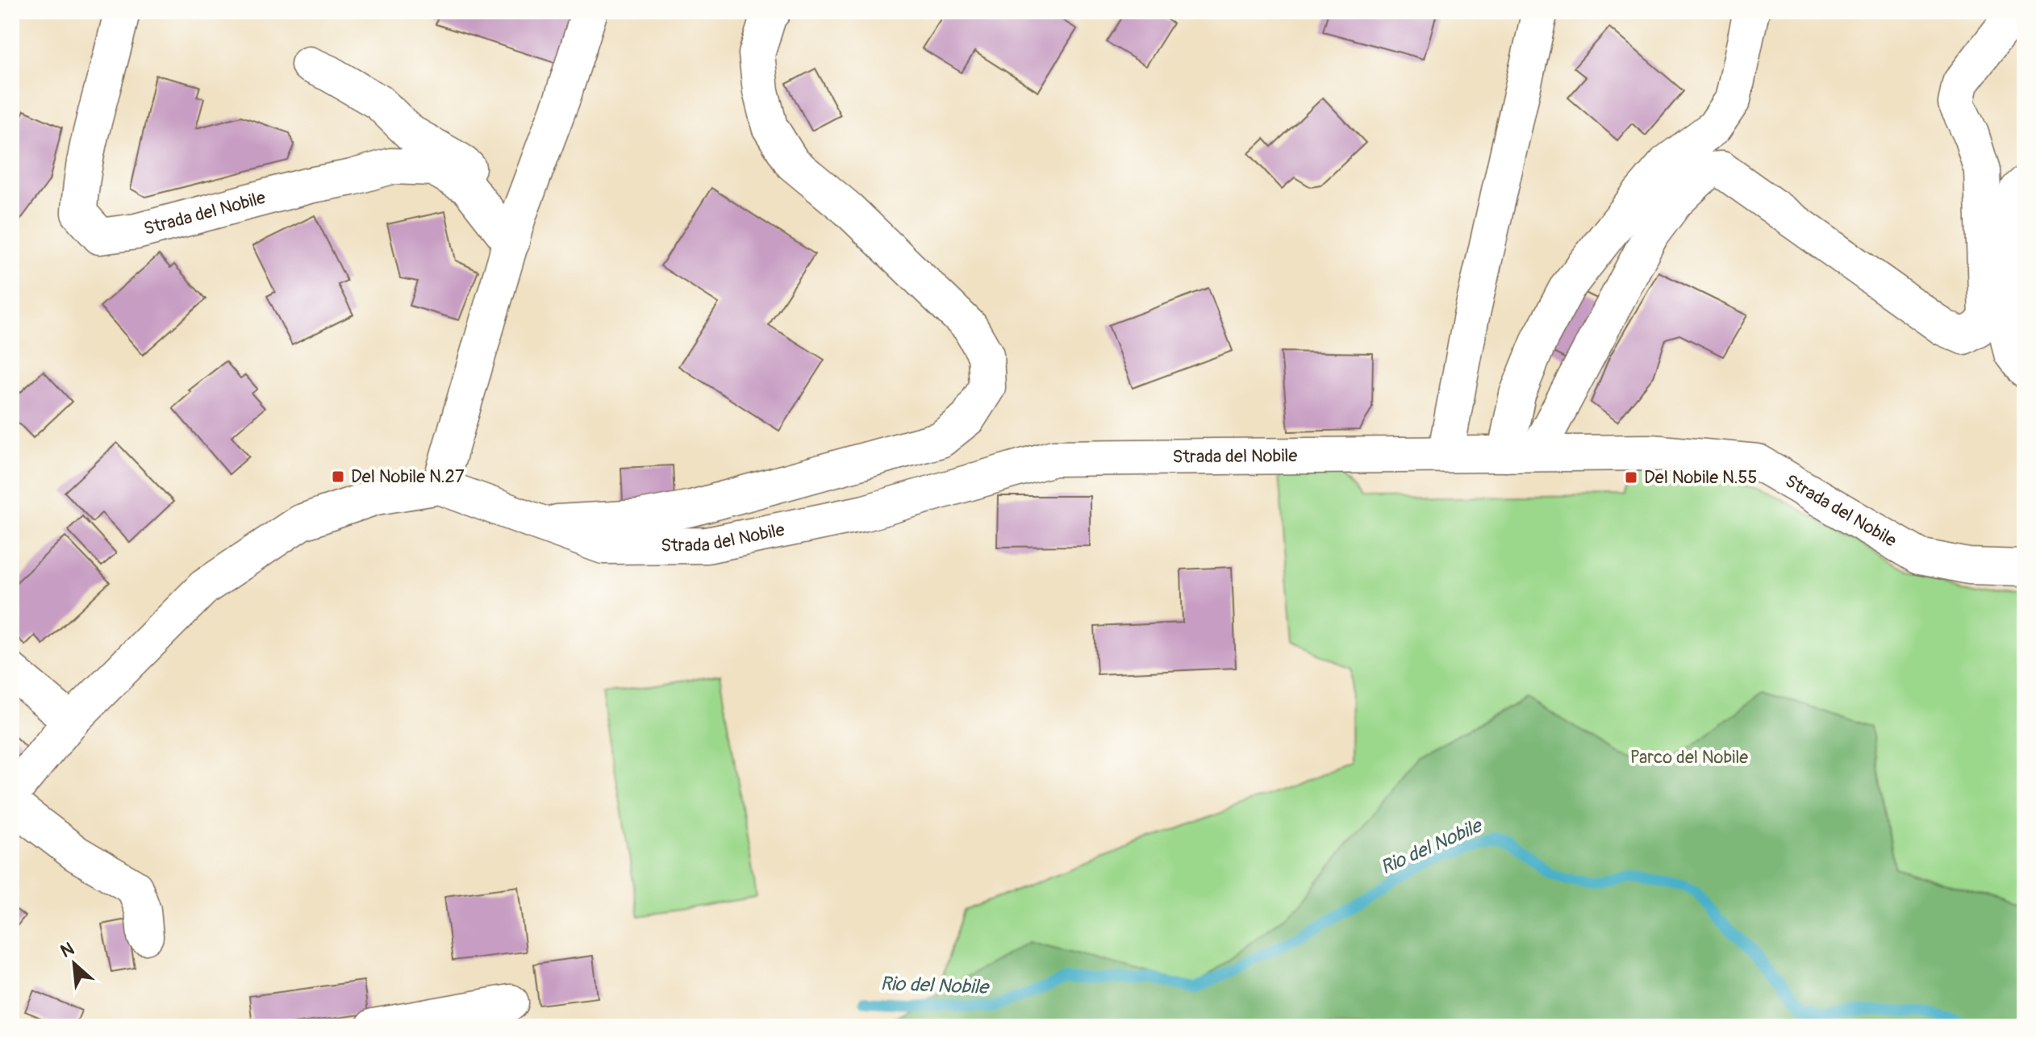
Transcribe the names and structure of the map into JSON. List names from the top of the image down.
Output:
{
  "streets": {
    "street": ["Strada del Nobile"]
  },
  "water": ["Rio del Nobile"],
  "parks": ["Parco del Nobile"],
  "places": {
    "transit": ["Del Nobile N.27", "Del Nobile N.55"]
  },
  "north": "top left"
}
